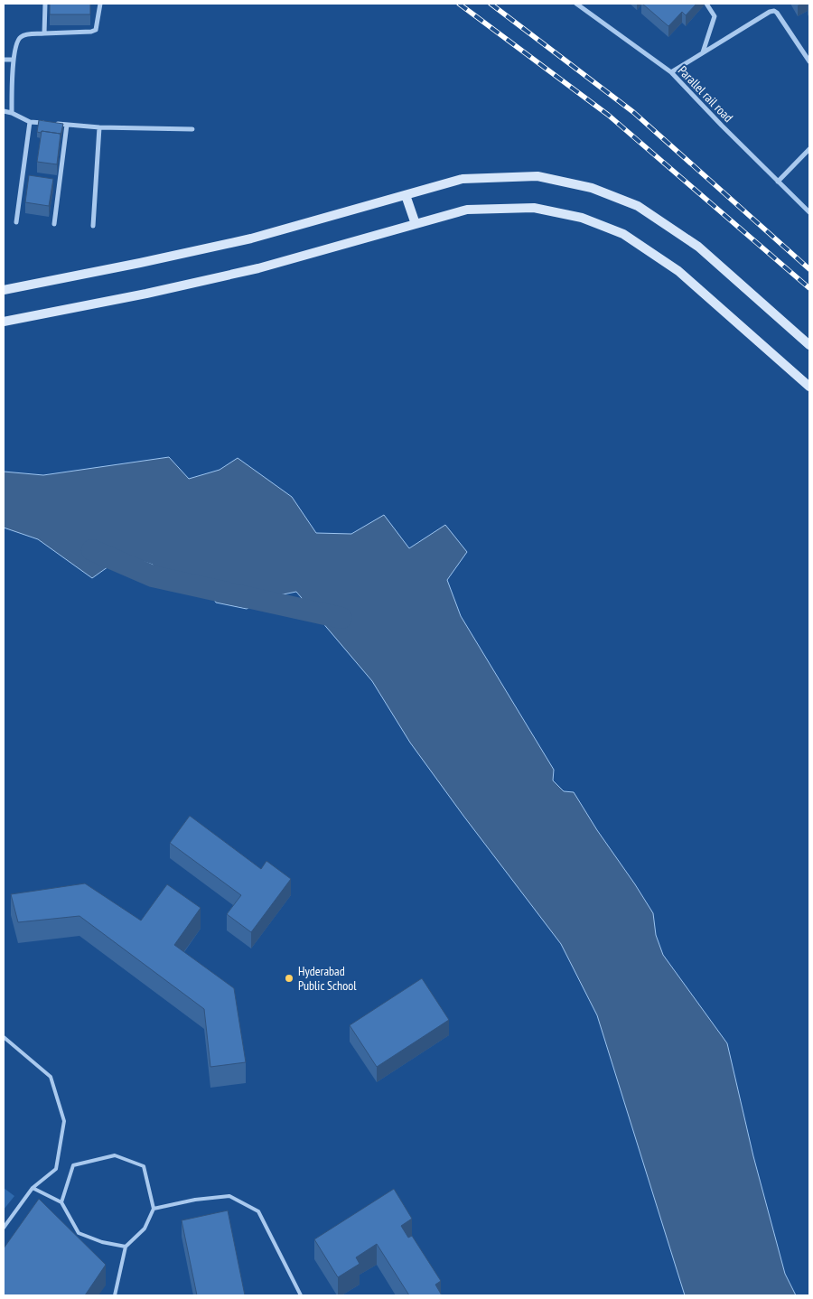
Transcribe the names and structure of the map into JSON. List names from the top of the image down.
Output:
{
  "streets": {
    "street": ["Parallel rail road"]
  },
  "places": ["Hyderabad Public School"]
}
